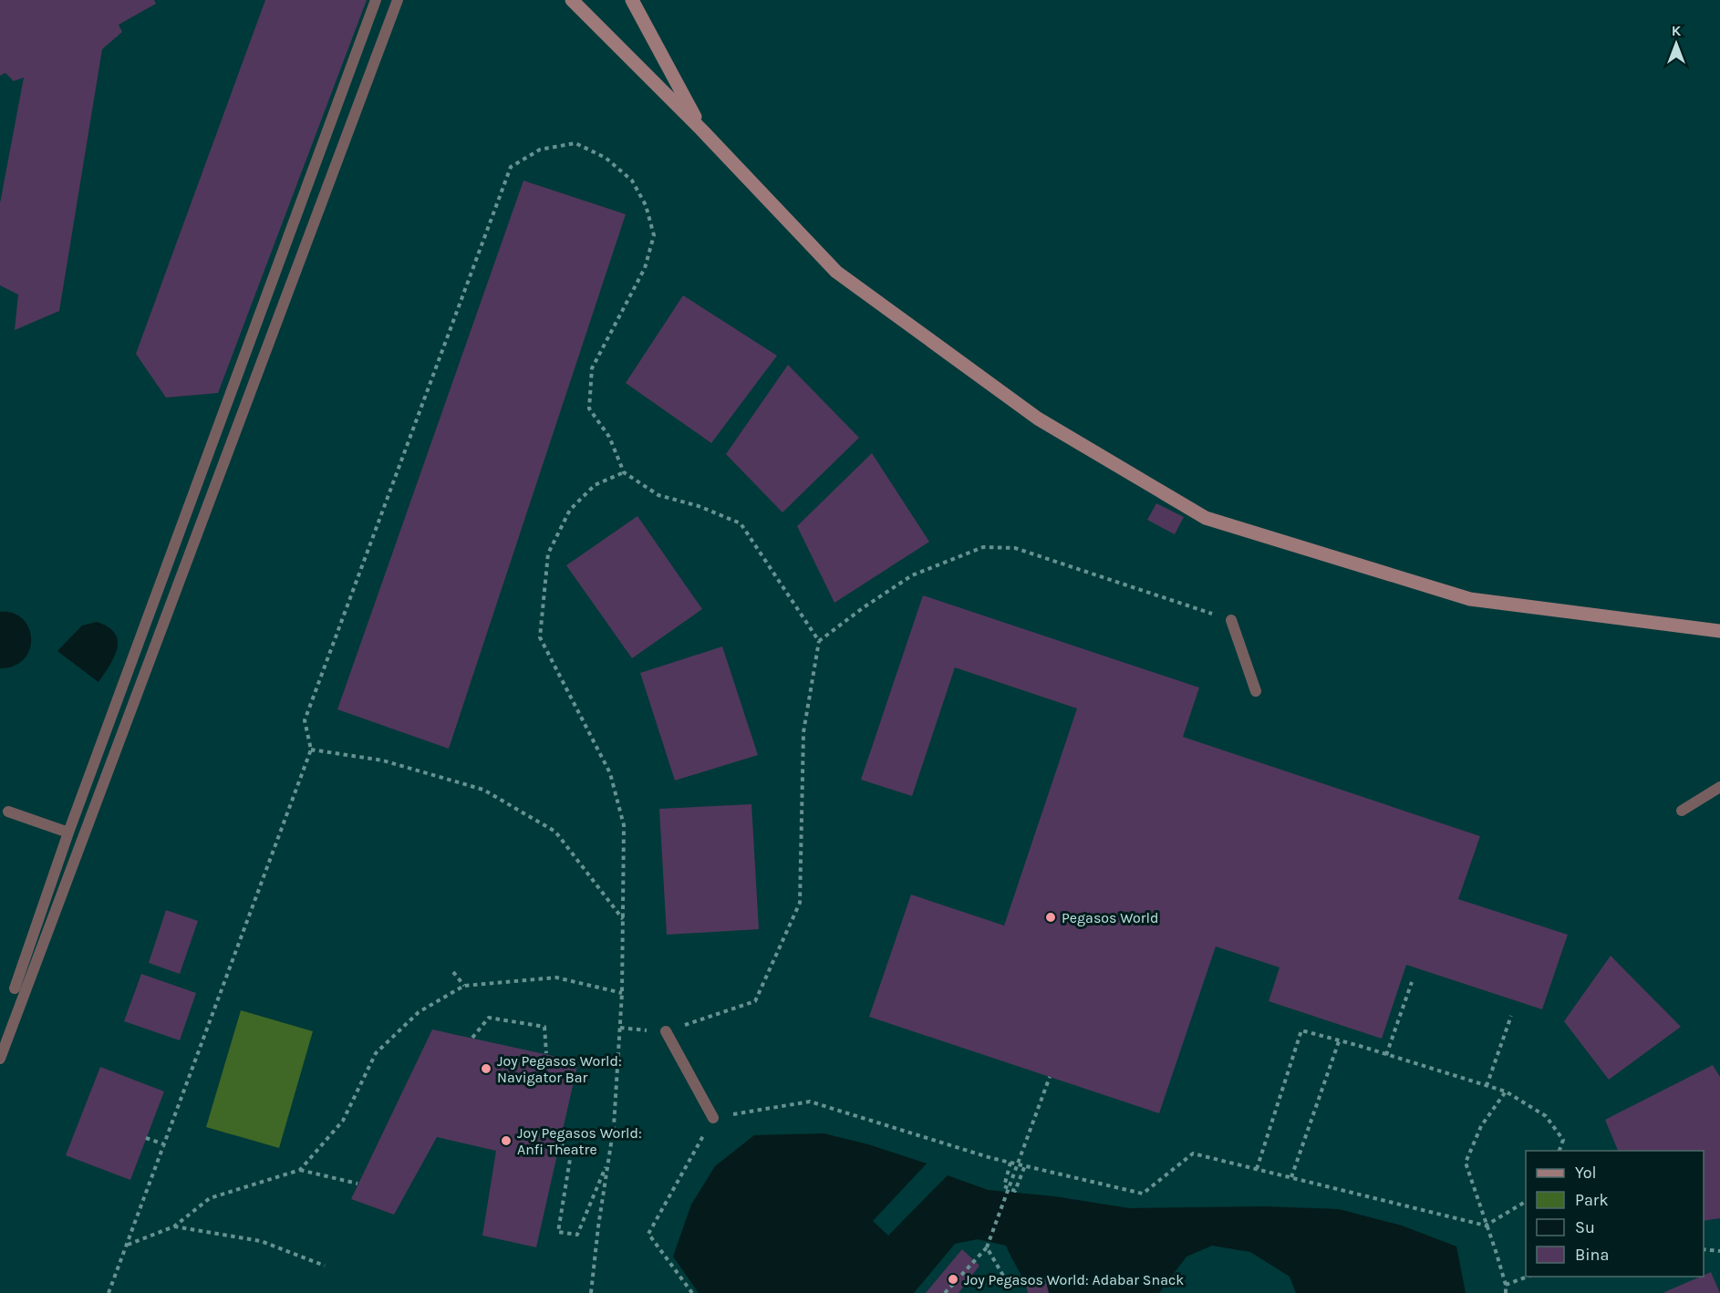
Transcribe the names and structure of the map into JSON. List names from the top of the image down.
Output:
{
  "places": [
    "Pegasos World",
    "Joy Pegasos World: Navigator Bar",
    "Joy Pegasos World: Anfi Theatre",
    "Joy Pegasos World: Adabar Snack"
  ],
  "legend": [
    "Yol",
    "Park",
    "Su",
    "Bina"
  ],
  "north": "top"
}
